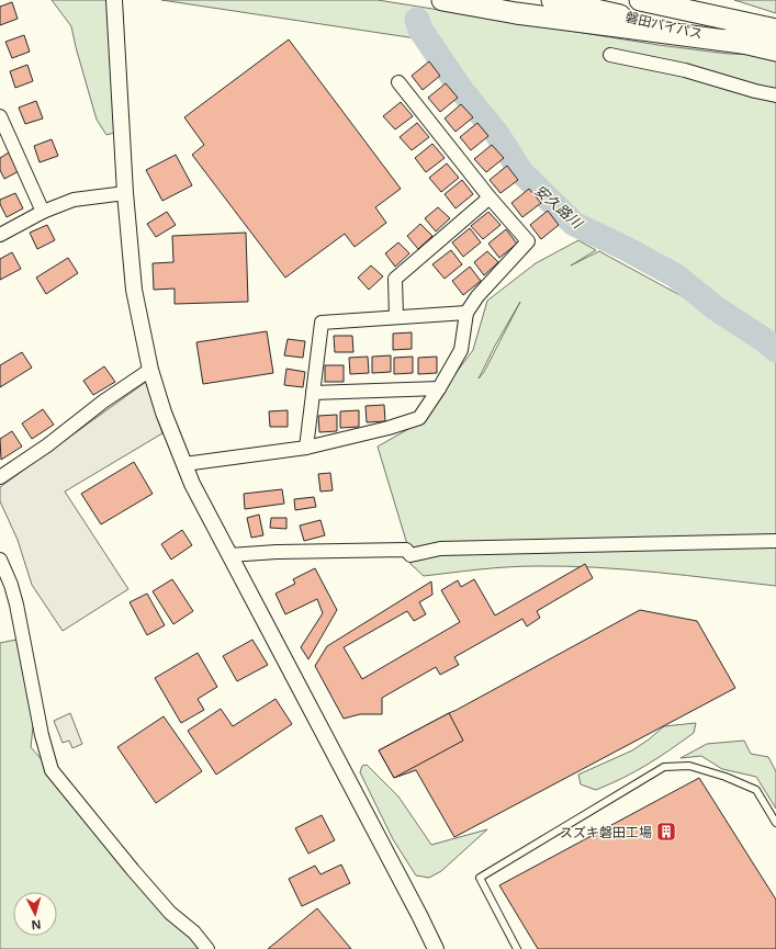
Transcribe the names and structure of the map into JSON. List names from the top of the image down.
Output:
{
  "streets": {
    "highway": ["磐田バイパス"]
  },
  "water": ["安久路川"],
  "places": {
    "building": ["スズキ磐田工場"]
  },
  "north": "bottom"
}
